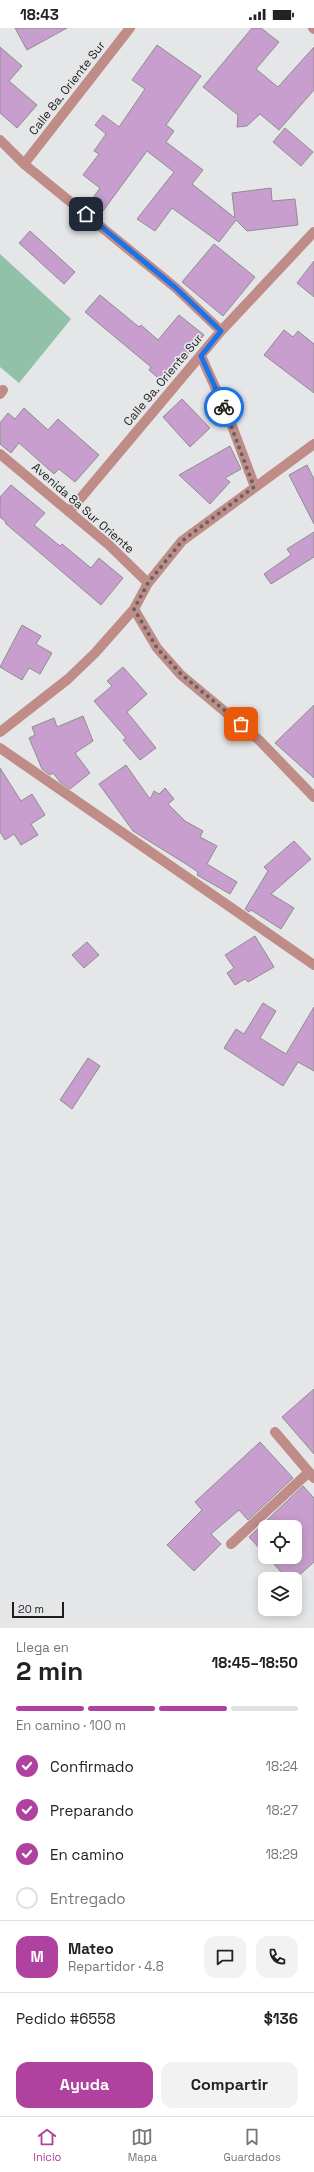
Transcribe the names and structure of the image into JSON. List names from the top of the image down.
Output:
{
  "streets": {
    "street": ["Calle 8a. Oriente Sur", "Calle 9a. Oriente Sur", "Avenida 8a Sur Oriente"]
  },
  "crossings": [
    ["Calle 9a. Oriente Sur", "Avenida 8a Sur Oriente"]
  ],
  "scale_bar": "20 m",
  "page": {
    "status": "18:43",
    "scale": "20 m",
    "heading": ["2 min", "Llega en", "18:45–18:50"],
    "panel": [
      "Mateo",
      "Repartidor · 4.8",
      "Pedido #6558",
      "$136"
    ],
    "bar": "En camino · 100 m",
    "list": [
      ["Confirmado", "18:24"],
      ["Preparando", "18:27"],
      ["En camino", "18:29"],
      "Entregado"
    ],
    "round": "M",
    "buttons": ["Ayuda", "Compartir"],
    "tabs": ["Inicio", "Mapa", "Guardados"]
  }
}
